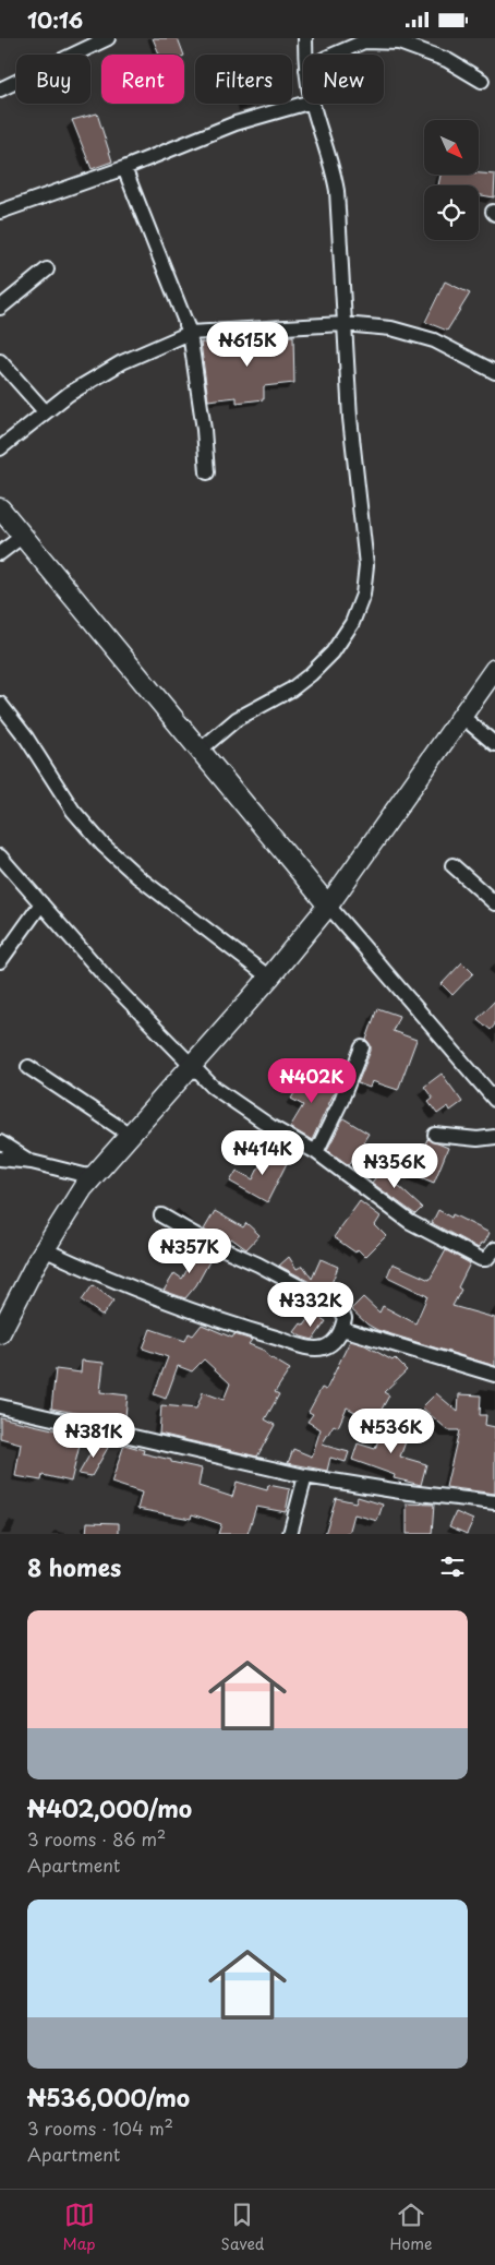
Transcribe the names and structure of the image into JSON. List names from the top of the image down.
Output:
{
  "north": "bottom right",
  "page": {
    "status": "10:16",
    "chip": [
      "Buy",
      "Rent",
      "Filters",
      "New"
    ],
    "price": [
      "₦615K",
      "₦402K",
      "₦414K",
      "₦356K",
      "₦357K",
      "₦332K",
      "₦536K",
      "₦381K"
    ],
    "heading": "8 homes",
    "list": [
      {
        "name": "₦402,000/mo",
        "note": "3 rooms · 86 m² · Apartment"
      },
      {
        "name": "₦536,000/mo",
        "note": "3 rooms · 104 m² · Apartment"
      }
    ],
    "tabs": ["Map", "Saved", "Home"]
  }
}
